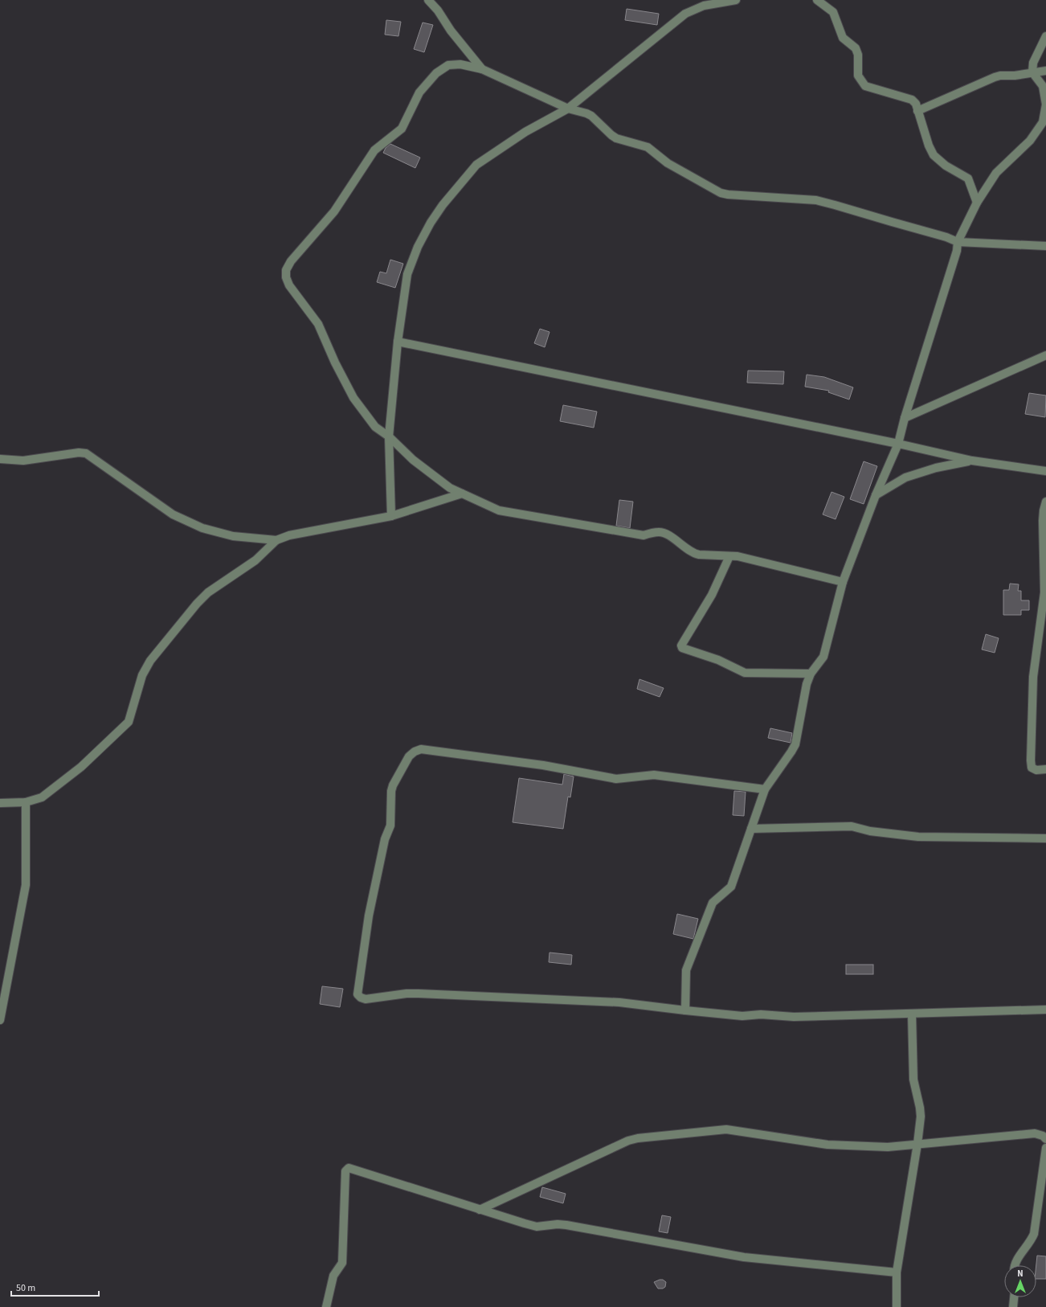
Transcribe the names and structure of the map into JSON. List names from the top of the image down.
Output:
{
  "scale_bar": "50 m",
  "north": "top"
}
